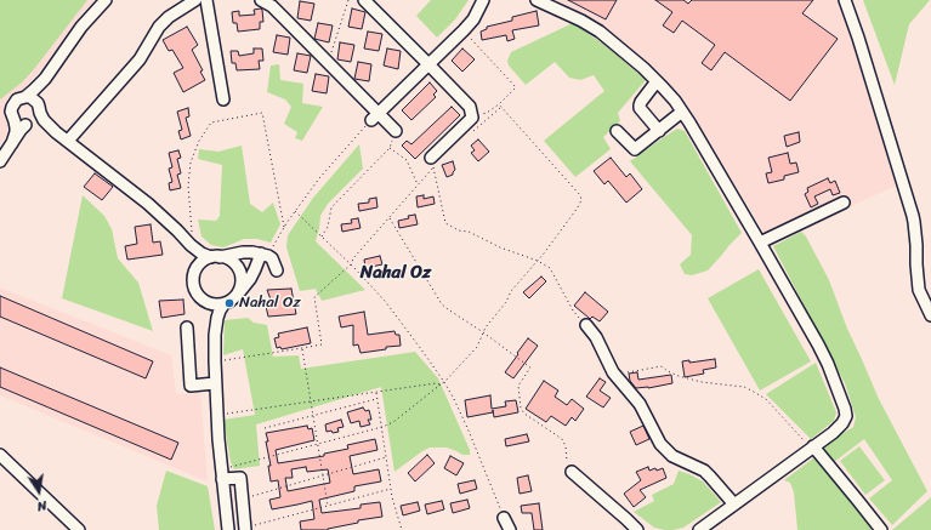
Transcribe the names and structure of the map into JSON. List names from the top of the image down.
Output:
{
  "districts": ["Nahal Oz"],
  "places": ["Nahal Oz"],
  "north": "bottom"
}
